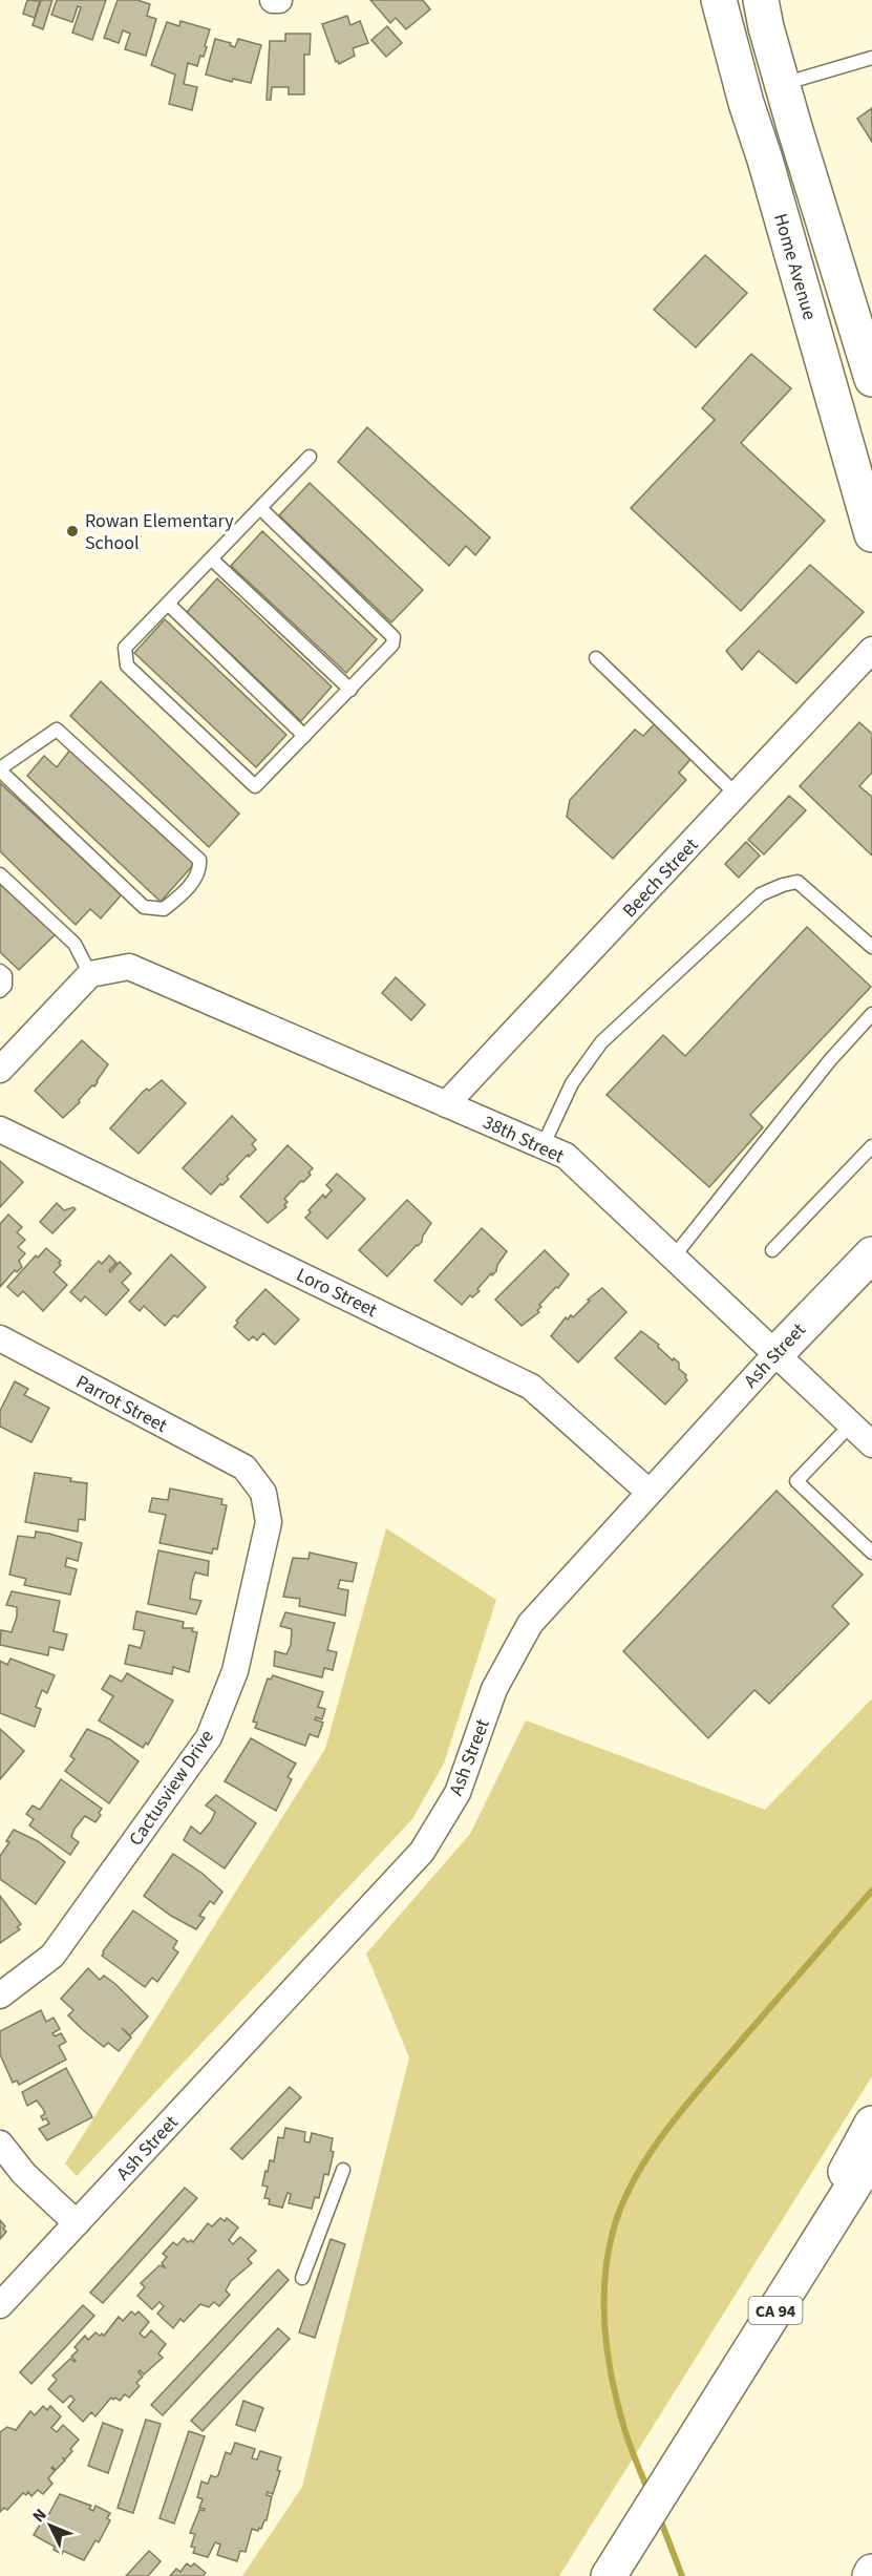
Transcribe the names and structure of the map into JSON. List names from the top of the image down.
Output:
{
  "streets": {
    "main road": ["Home Avenue", "Ash Street", "CA 94"],
    "street": [
      "Beech Street",
      "38th Street",
      "Loro Street",
      "Parrot Street",
      "Cactusview Drive"
    ]
  },
  "crossings": [
    ["Beech Street", "38th Street"],
    ["38th Street", "Ash Street"],
    ["Loro Street", "Ash Street"],
    ["Parrot Street", "Cactusview Drive"]
  ],
  "places": ["Rowan Elementary School"],
  "north": "top left"
}
